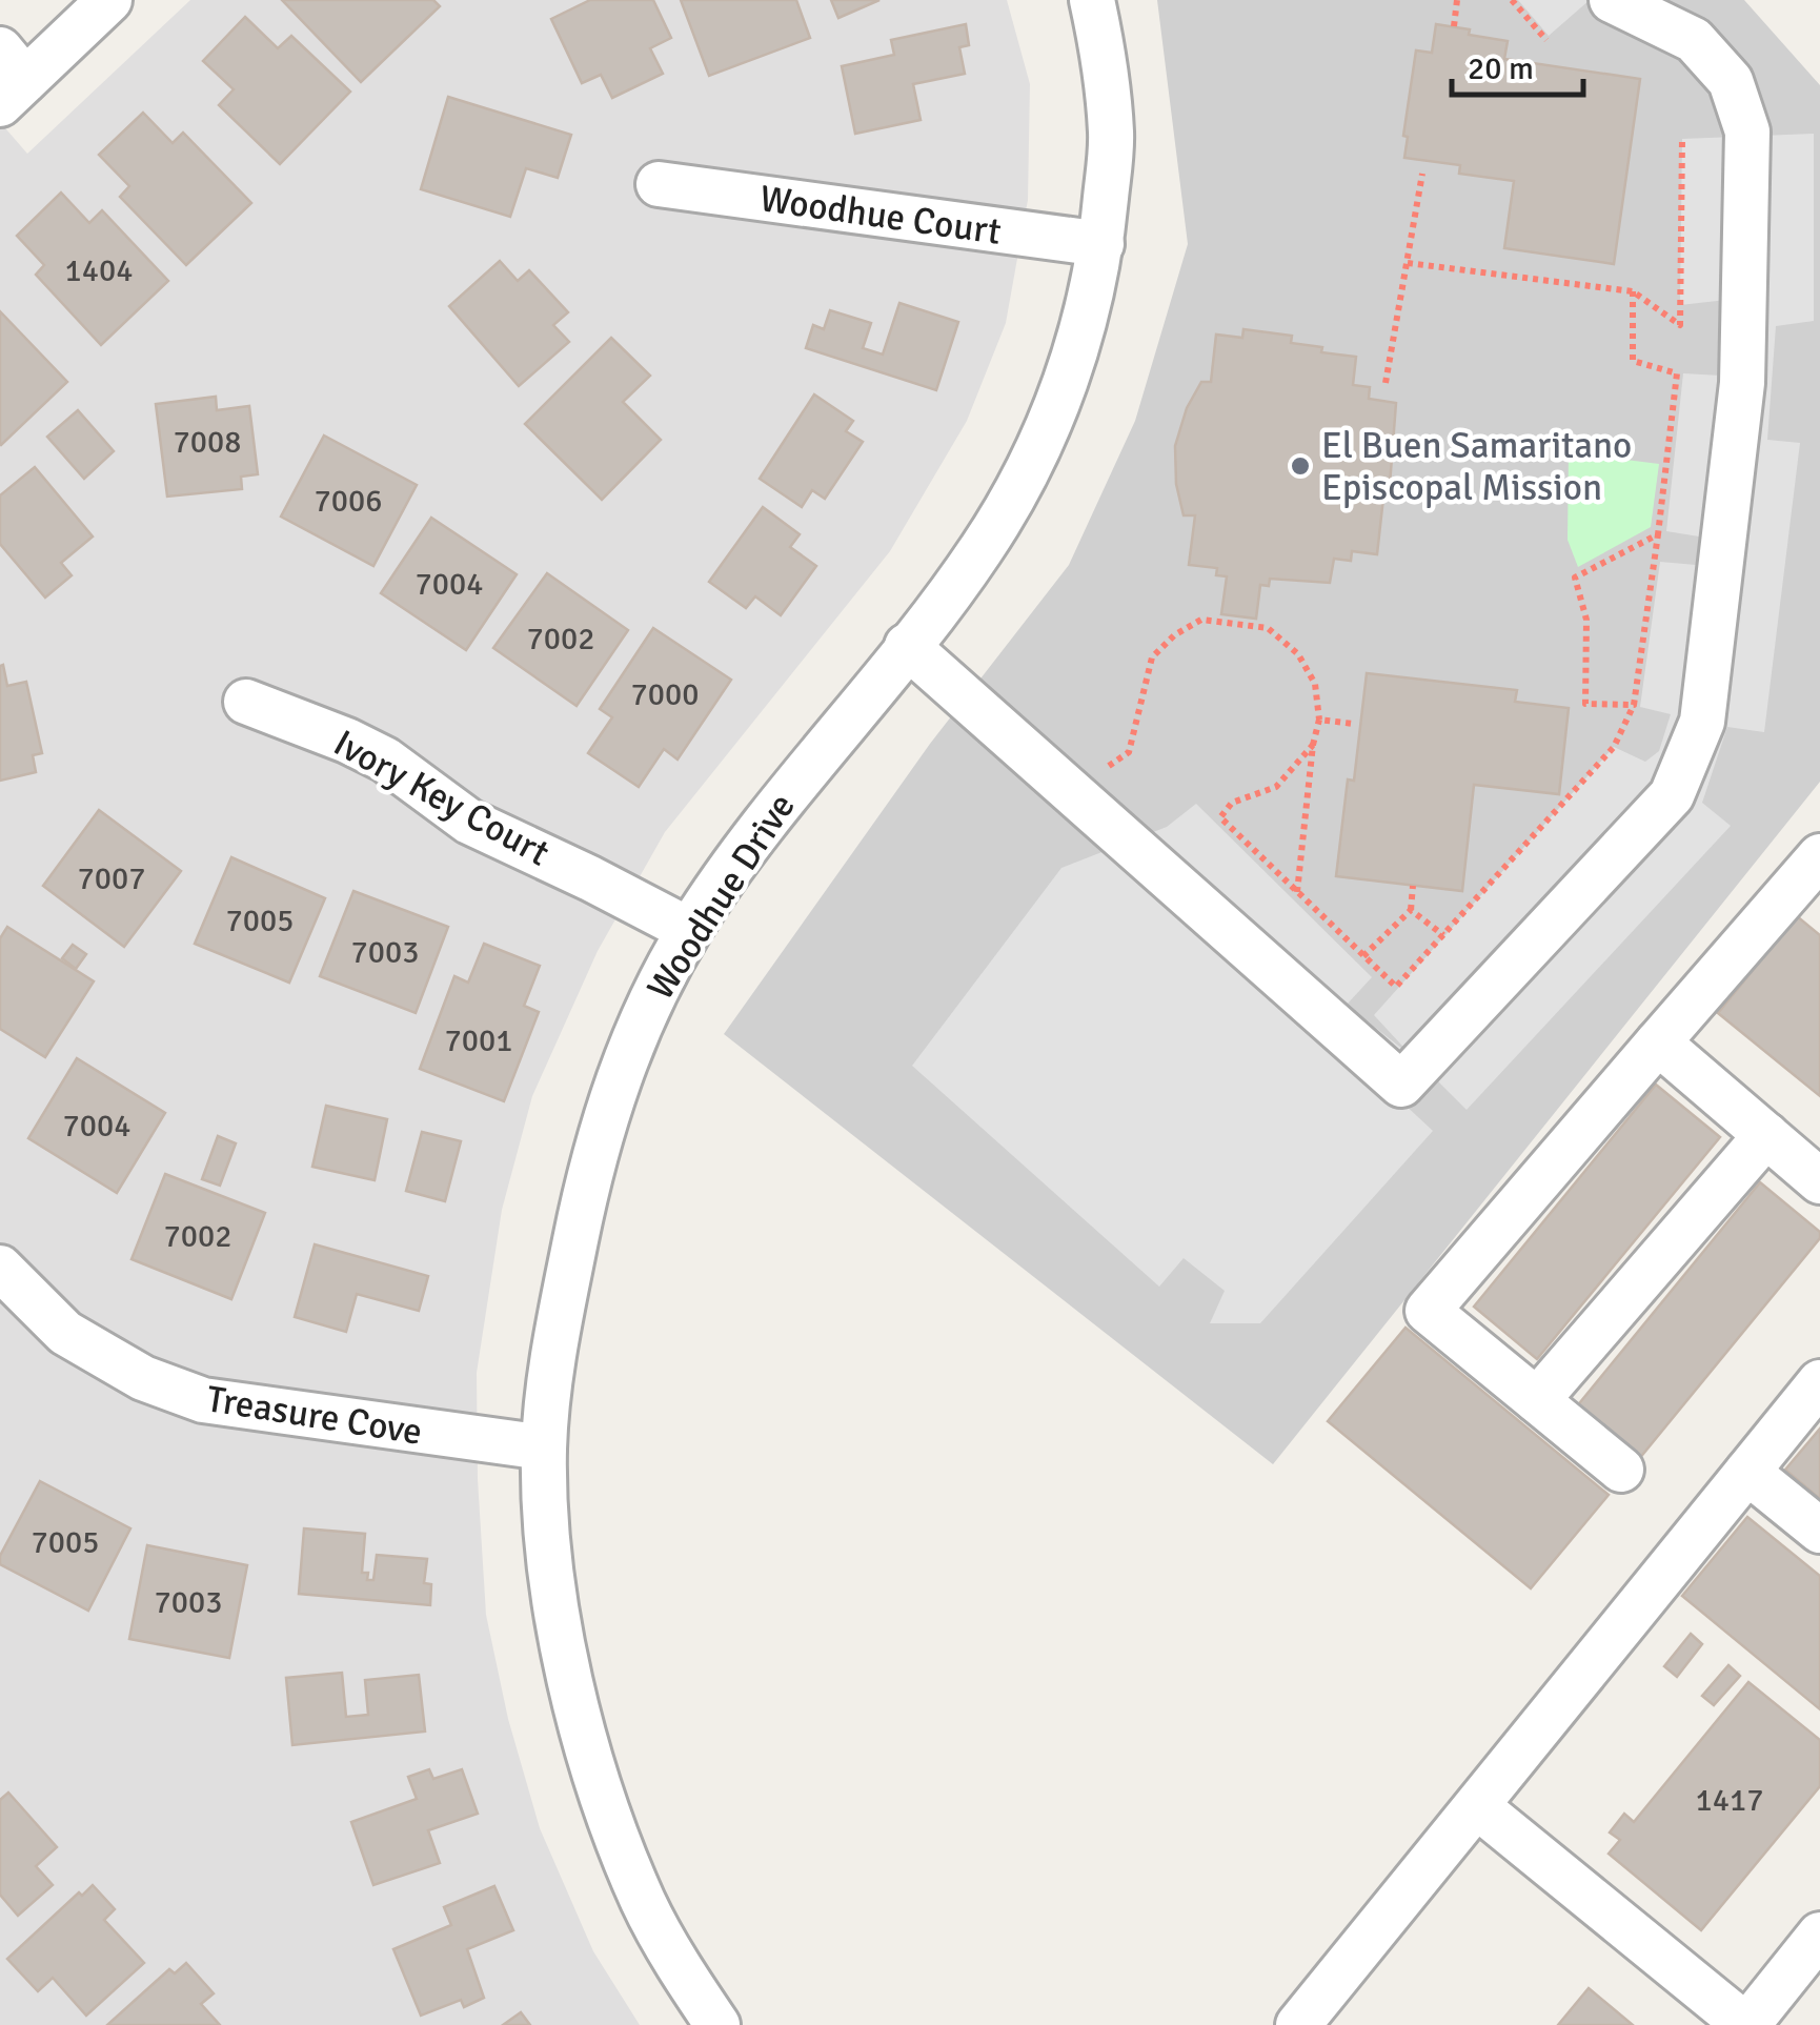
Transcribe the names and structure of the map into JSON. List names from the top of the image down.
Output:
{
  "streets": {
    "street": [
      "Woodhue Court",
      "Ivory Key Court",
      "Woodhue Drive",
      "Treasure Cove"
    ]
  },
  "crossings": [
    ["Woodhue Court", "Woodhue Drive"],
    ["Ivory Key Court", "Woodhue Drive"],
    ["Woodhue Drive", "Treasure Cove"]
  ],
  "places": ["El Buen Samaritano Episcopal Mission"],
  "house_numbers": [
    "1404",
    "7008",
    "7006",
    "7004",
    "7002",
    "7000",
    "7007",
    "7005",
    "7003",
    "7001",
    "7004",
    "7002",
    "7005",
    "7003",
    "1417"
  ],
  "scale_bar": "20 m"
}
